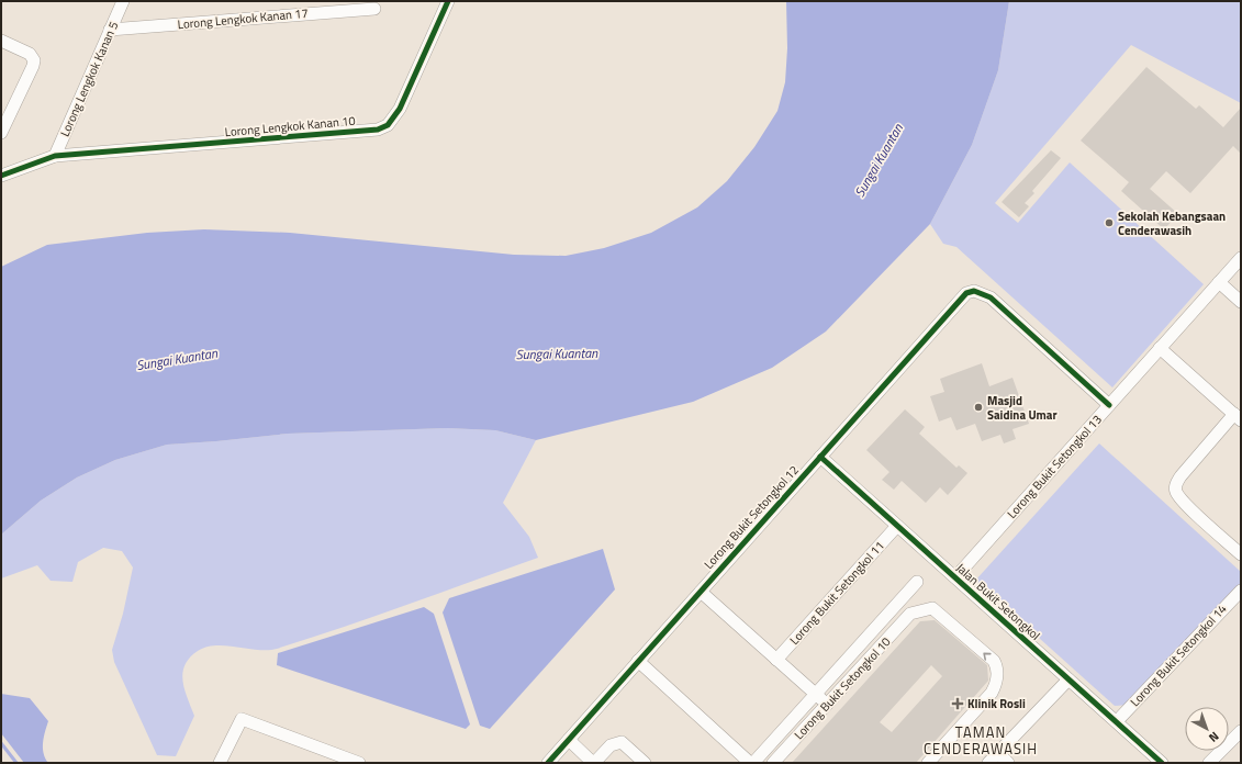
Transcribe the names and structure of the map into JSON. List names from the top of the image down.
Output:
{
  "streets": {
    "street": [
      "Lorong Lengkok Kanan 17",
      "Lorong Lengkok Kanan 5",
      "Lorong Lengkok Kanan 10",
      "Lorong Bukit Setongkol 13",
      "Lorong Bukit Setongkol 12",
      "Lorong Bukit Setongkol 11",
      "Jalan Bukit Setongkol",
      "Lorong Bukit Setongkol 14",
      "Lorong Bukit Setongkol 10"
    ]
  },
  "crossings": [
    ["Lorong Lengkok Kanan 17", "Lorong Lengkok Kanan 5"],
    ["Lorong Lengkok Kanan 5", "Lorong Lengkok Kanan 10"],
    ["Lorong Bukit Setongkol 13", "Lorong Bukit Setongkol 12"],
    ["Lorong Bukit Setongkol 13", "Jalan Bukit Setongkol"],
    ["Lorong Bukit Setongkol 12", "Jalan Bukit Setongkol"],
    ["Lorong Bukit Setongkol 11", "Jalan Bukit Setongkol"],
    ["Jalan Bukit Setongkol", "Lorong Bukit Setongkol 14"]
  ],
  "districts": ["TAMAN CENDERAWASIH"],
  "water": ["Sungai Kuantan"],
  "places": {
    "other": ["Sekolah Kebangsaan Cenderawasih", "Masjid Saidina Umar"],
    "health": ["Klinik Rosli"]
  },
  "north": "bottom right"
}
